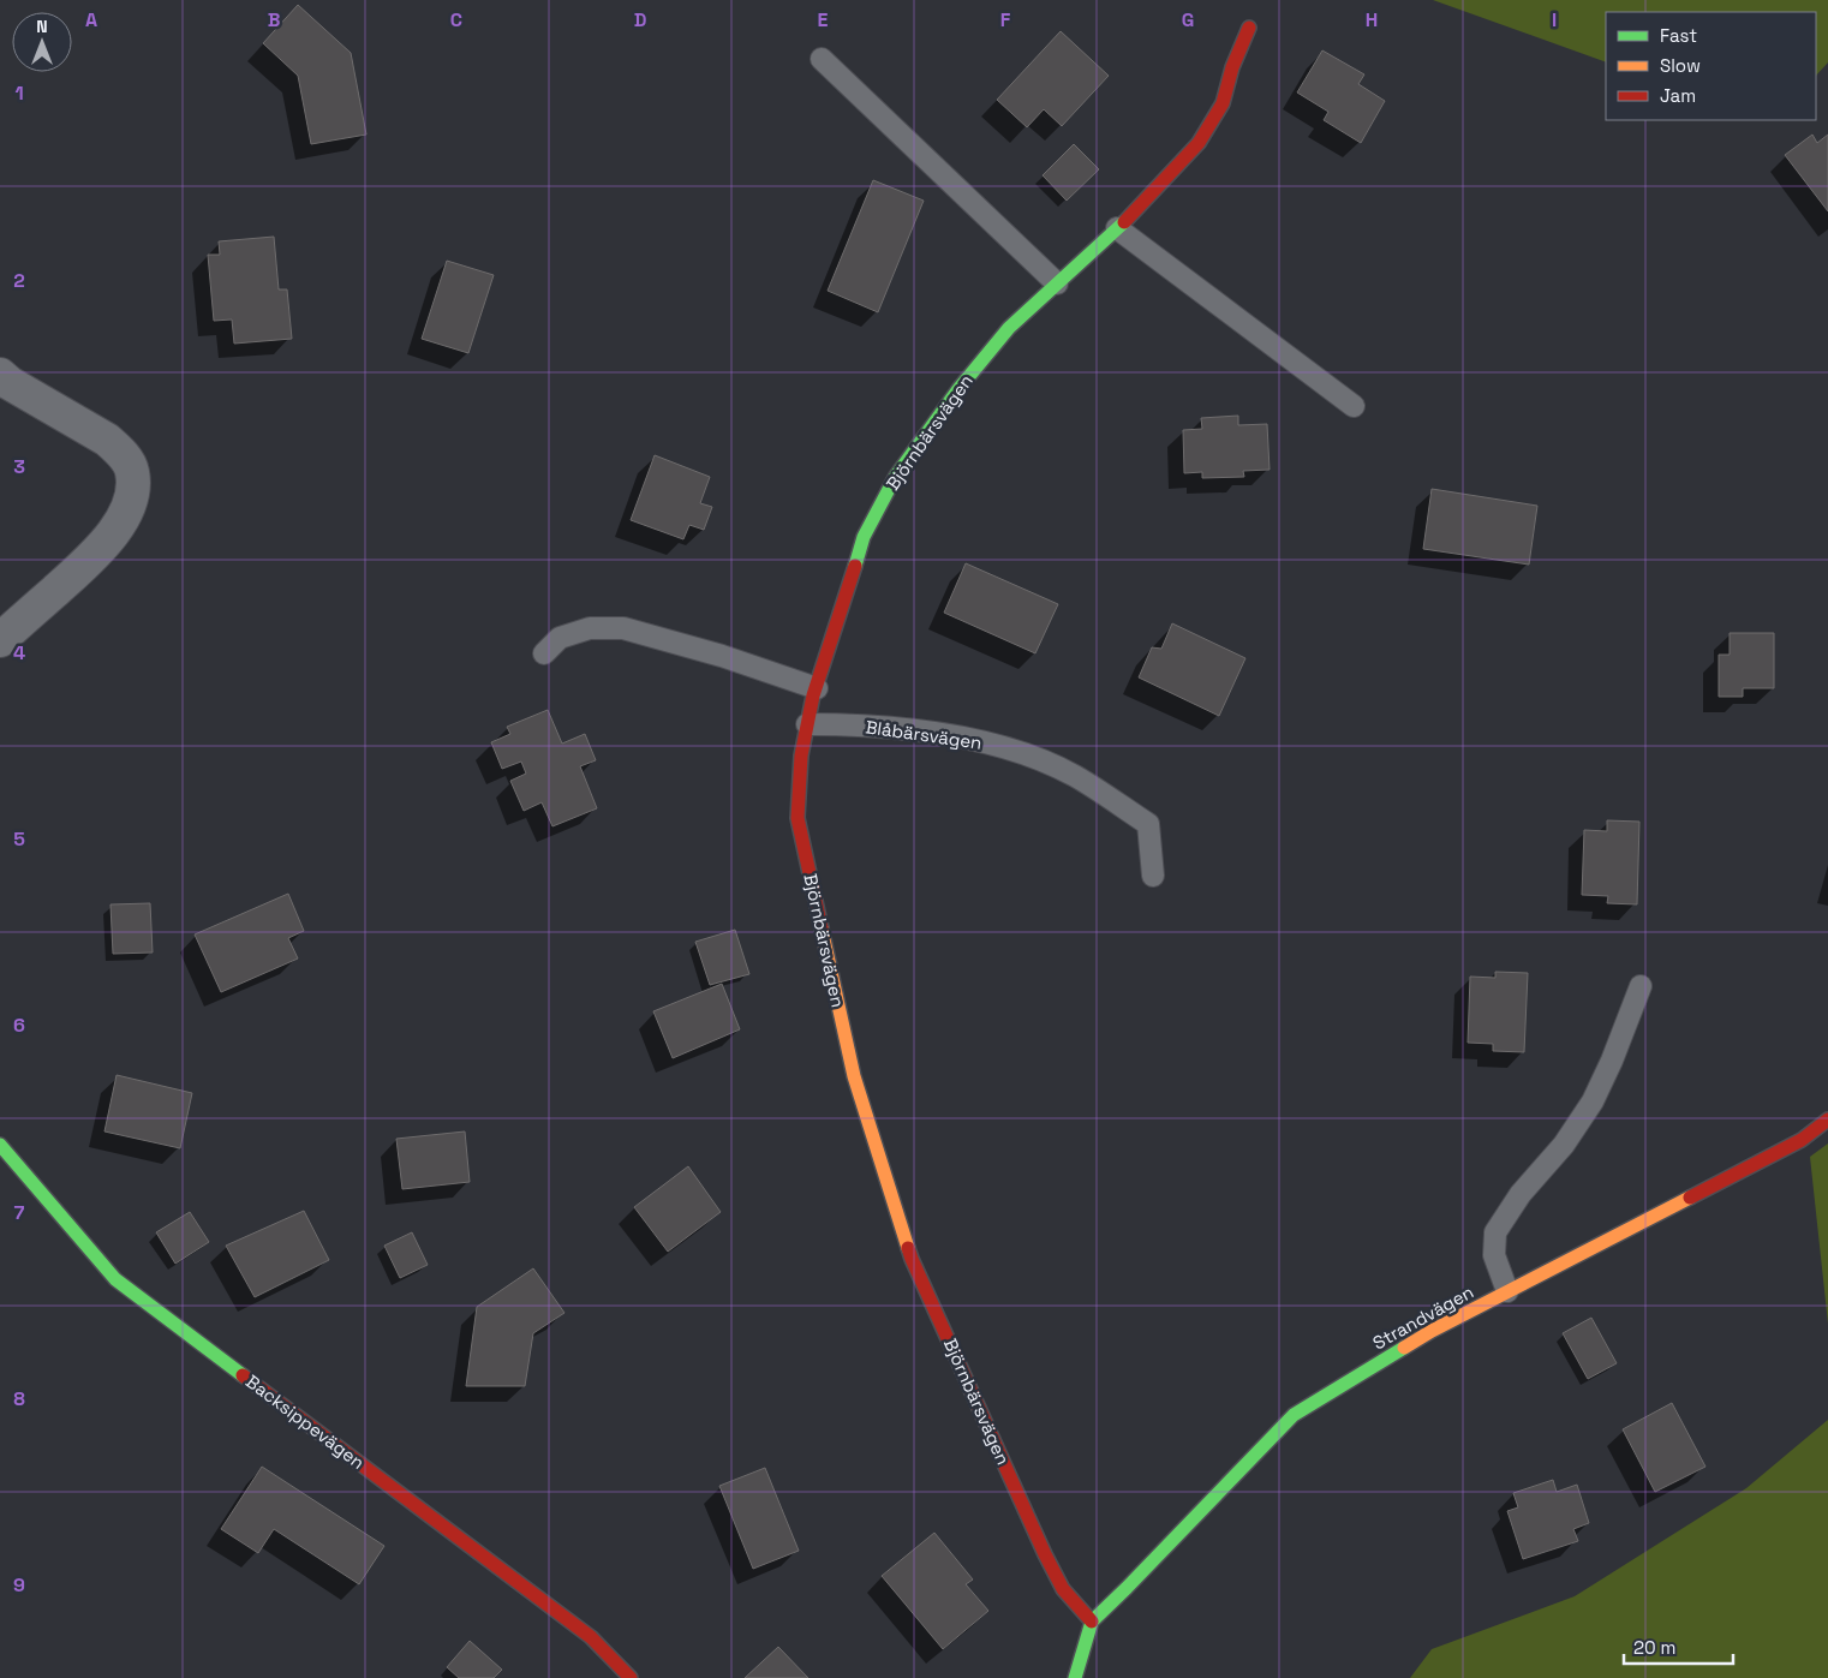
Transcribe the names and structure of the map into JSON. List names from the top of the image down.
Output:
{
  "streets": {
    "street": ["Björnbärsvägen", "Strandvägen", "Backsippevägen"],
    "lane": ["Blåbärsvägen"]
  },
  "crossings": [
    ["Björnbärsvägen", "Blåbärsvägen"],
    ["Björnbärsvägen", "Strandvägen"]
  ],
  "legend": ["Fast", "Slow", "Jam"],
  "scale_bar": "20 m",
  "north": "top",
  "grid": {
    "columns": [
      "A",
      "B",
      "C",
      "D",
      "E",
      "F",
      "G",
      "H",
      "I"
    ],
    "rows": [
      "1",
      "2",
      "3",
      "4",
      "5",
      "6",
      "7",
      "8",
      "9"
    ]
  }
}
